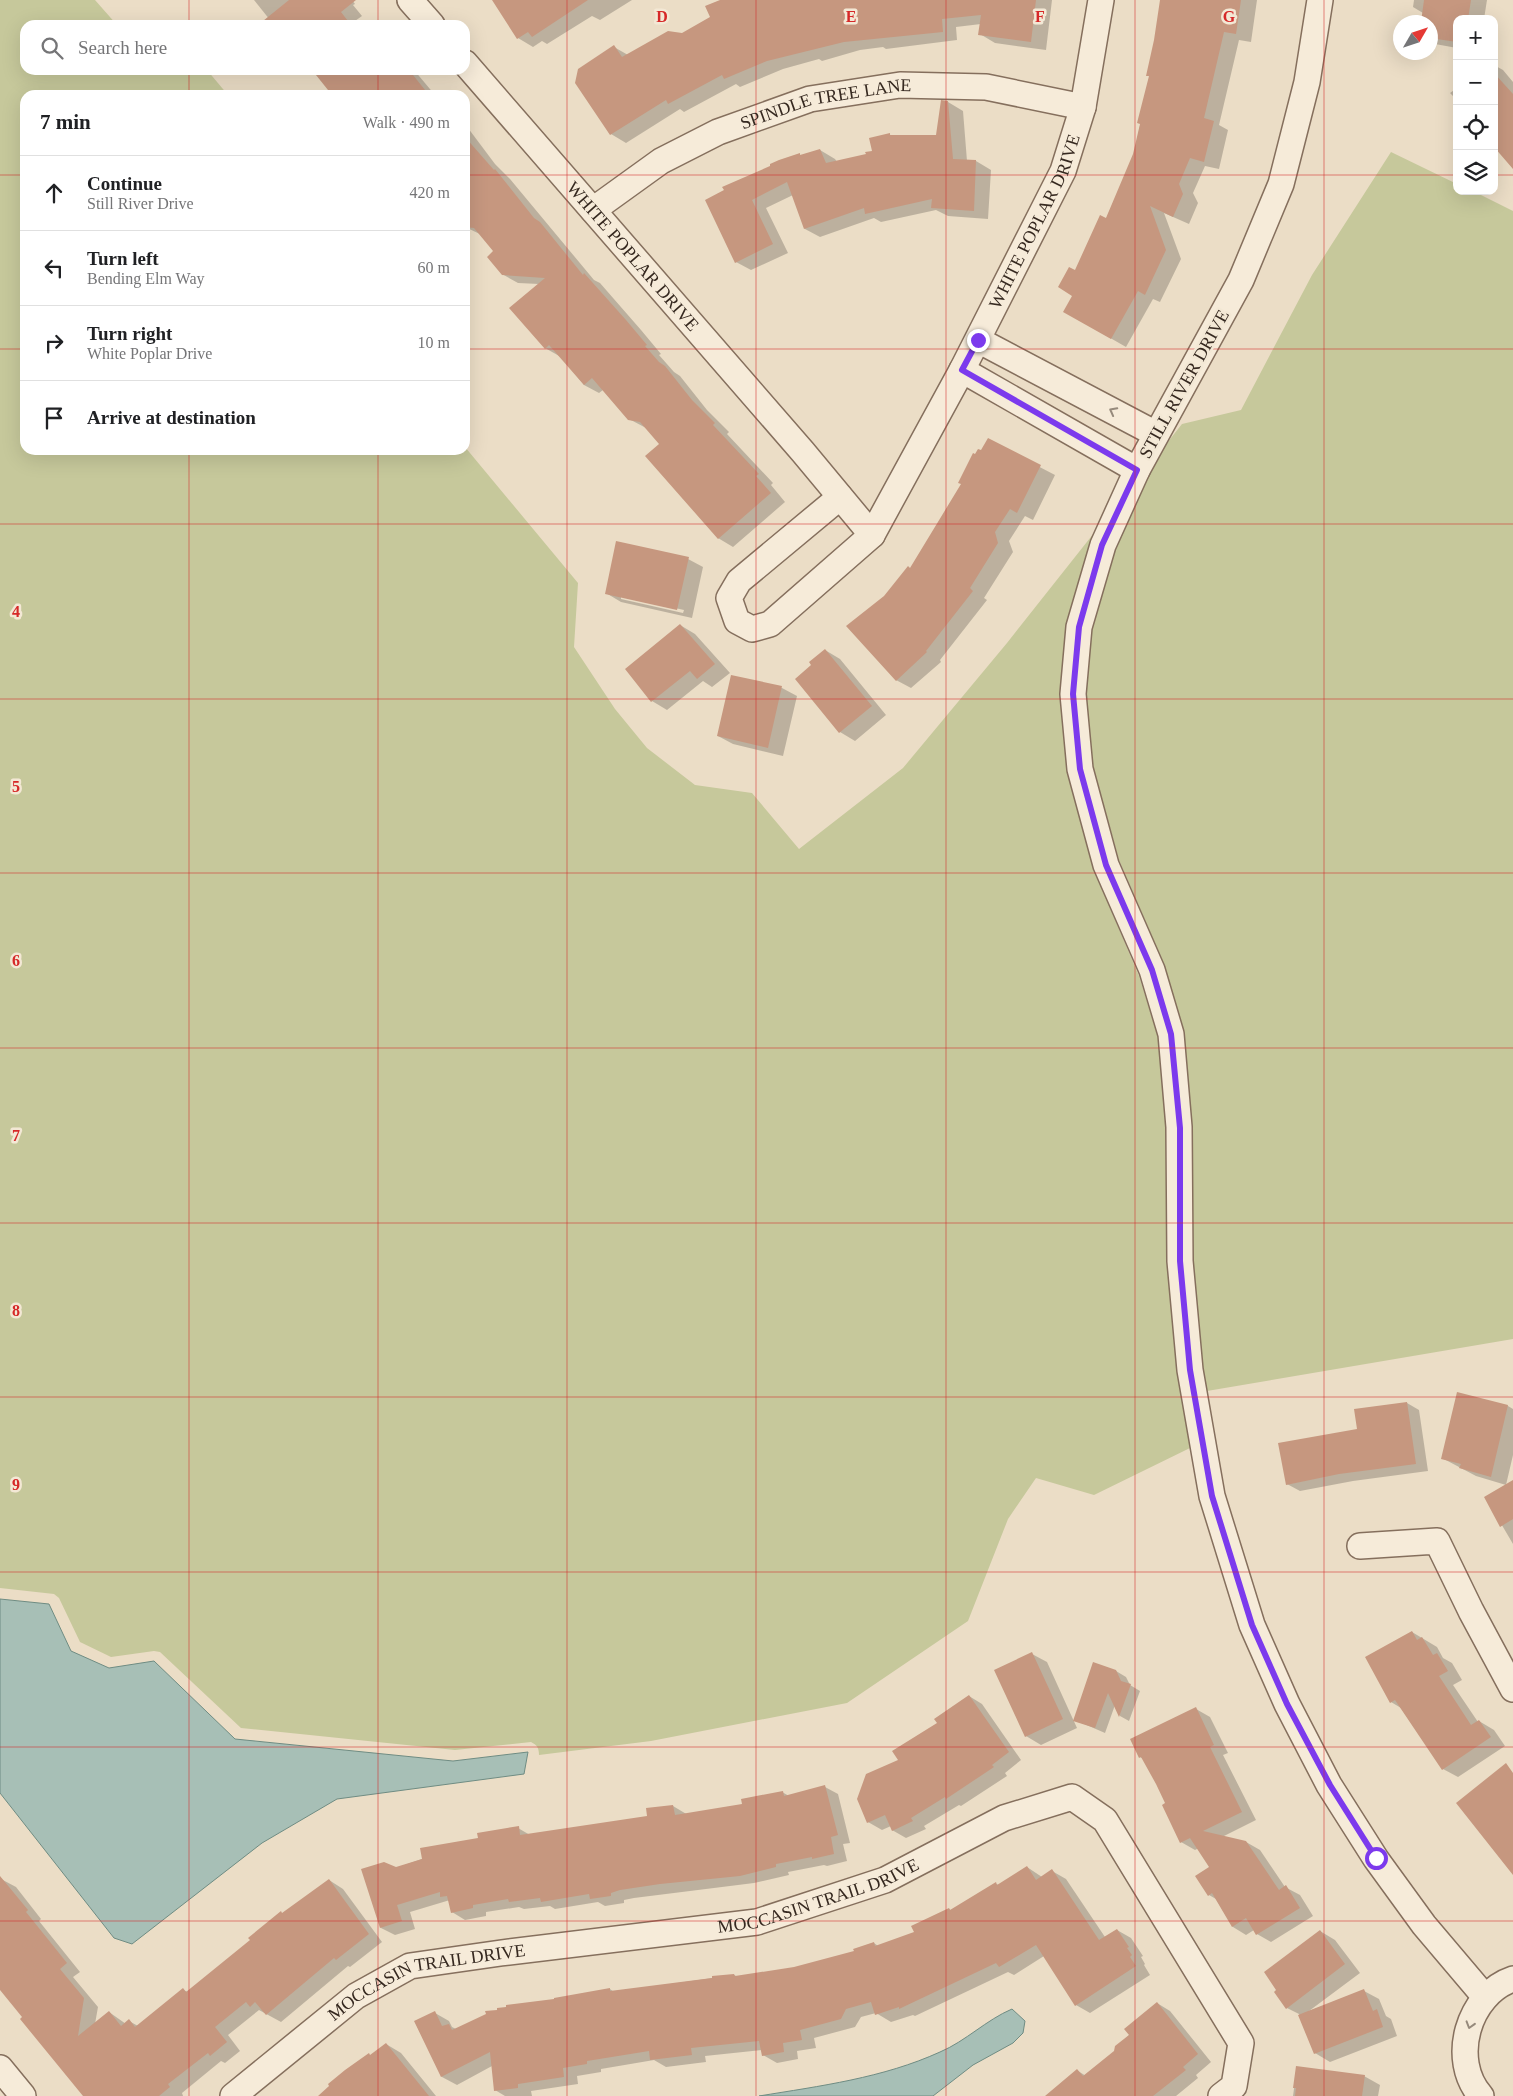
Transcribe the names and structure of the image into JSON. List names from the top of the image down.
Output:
{
  "streets": {
    "street": [
      "SPINDLE TREE LANE",
      "WHITE POPLAR DRIVE",
      "STILL RIVER DRIVE",
      "MOCCASIN TRAIL DRIVE"
    ]
  },
  "crossings": [
    ["SPINDLE TREE LANE", "WHITE POPLAR DRIVE"]
  ],
  "north": "top right",
  "page": {
    "map_buttons": ["+", "−"],
    "search": "Search here",
    "heading": ["7 min", "Walk · 490 m"],
    "list": [
      ["Continue", "Still River Drive", "420 m"],
      ["Turn left", "Bending Elm Way", "60 m"],
      ["Turn right", "White Poplar Drive", "10 m"],
      "Arrive at destination"
    ]
  },
  "grid": {
    "columns": [
      "D",
      "E",
      "F",
      "G"
    ],
    "rows": [
      "4",
      "5",
      "6",
      "7",
      "8",
      "9"
    ]
  }
}
